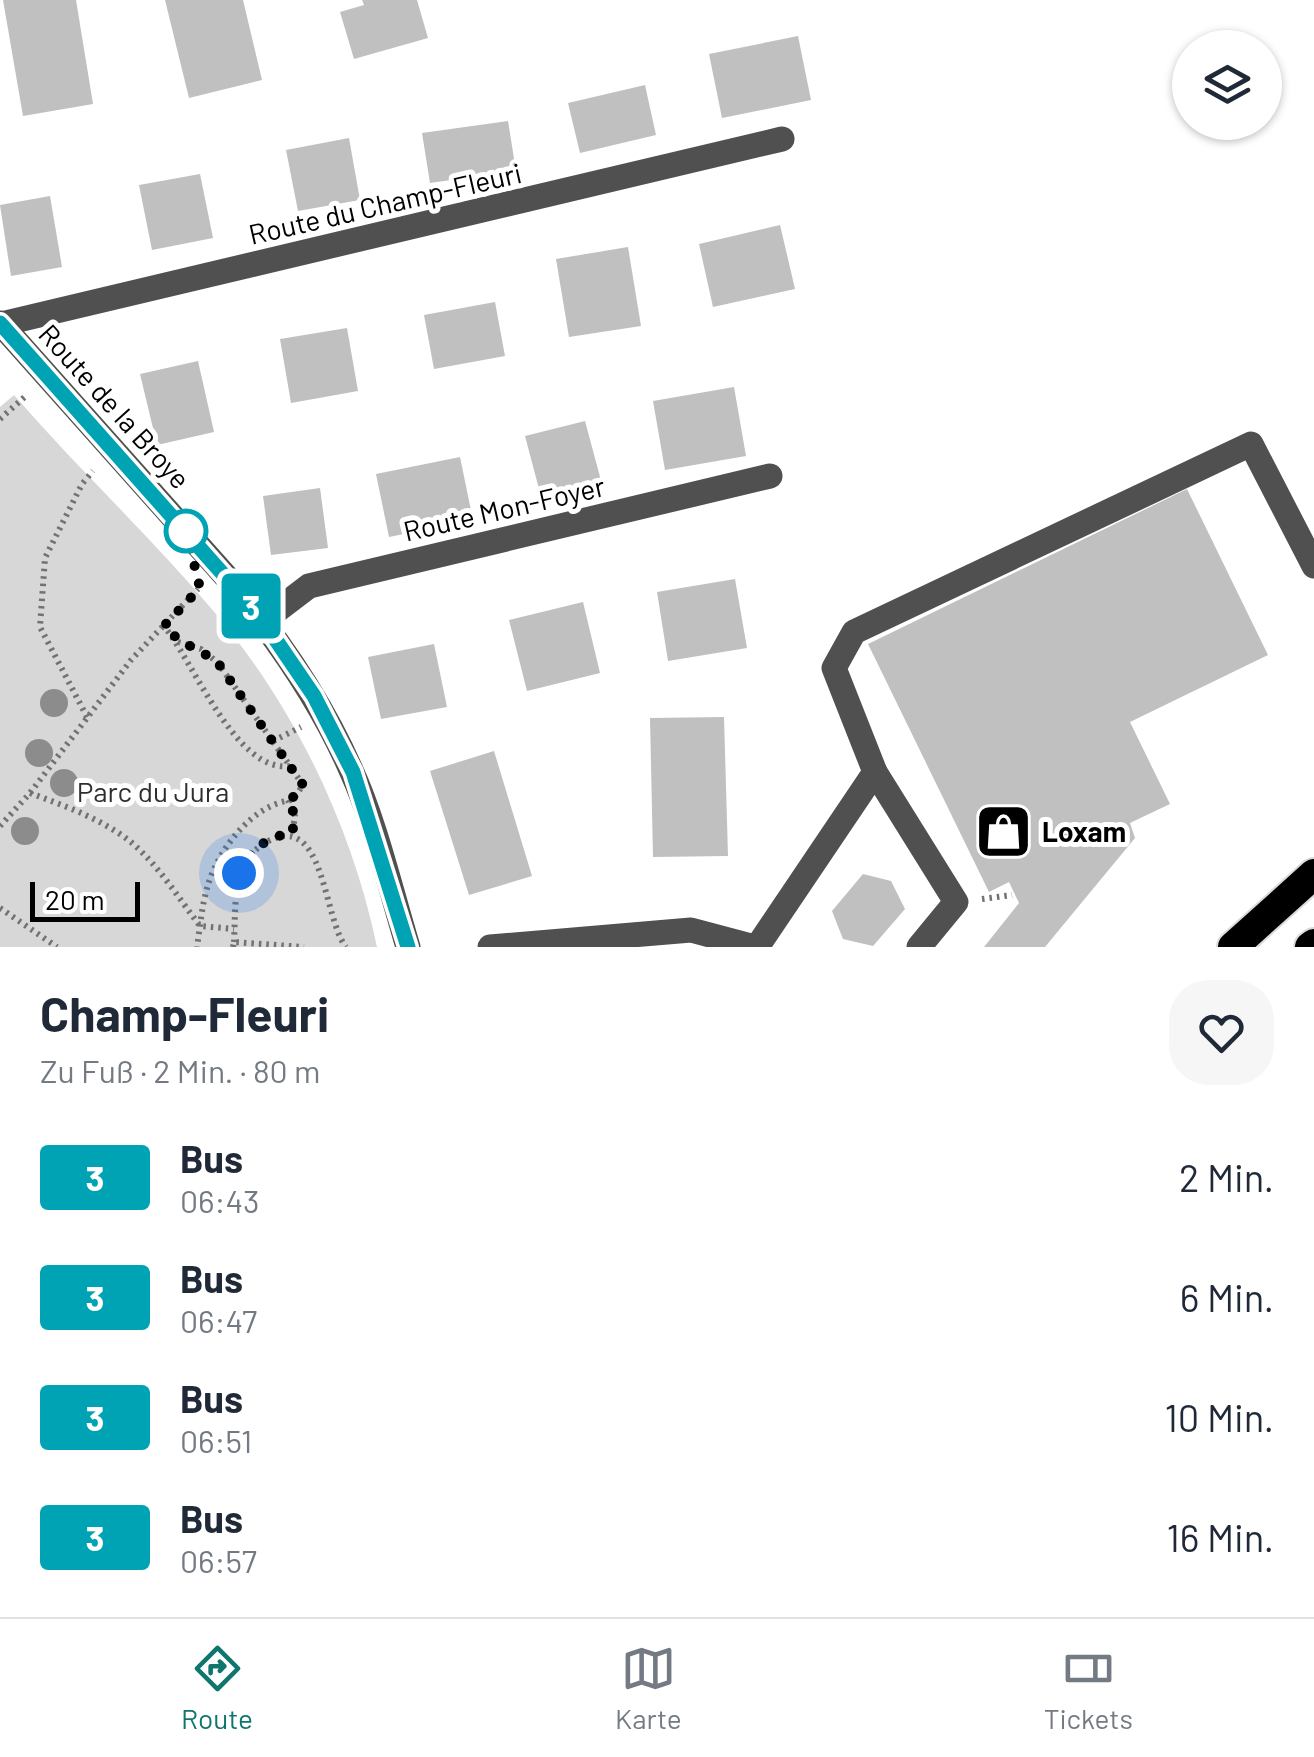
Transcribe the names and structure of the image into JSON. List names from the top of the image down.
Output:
{
  "streets": {
    "street": ["Route du Champ-Fleuri", "Route de la Broye", "Route Mon-Foyer"]
  },
  "crossings": [
    ["Route du Champ-Fleuri", "Route de la Broye"],
    ["Route de la Broye", "Route Mon-Foyer"]
  ],
  "parks": ["Parc du Jura"],
  "places": {
    "shop": ["Loxam"]
  },
  "lines": ["bus line 3"],
  "scale_bar": "20 m",
  "page": {
    "on_map": "3",
    "scale": "20 m",
    "heading": ["Champ-Fleuri", "Zu Fuß · 2 Min. · 80 m"],
    "list": [
      {
        "mark": "3",
        "name": "Bus",
        "note": "06:43",
        "value": "2 Min."
      },
      {
        "mark": "3",
        "name": "Bus",
        "note": "06:47",
        "value": "6 Min."
      },
      {
        "mark": "3",
        "name": "Bus",
        "note": "06:51",
        "value": "10 Min."
      },
      {
        "mark": "3",
        "name": "Bus",
        "note": "06:57",
        "value": "16 Min."
      }
    ],
    "tabs": ["Route", "Karte", "Tickets"]
  }
}
